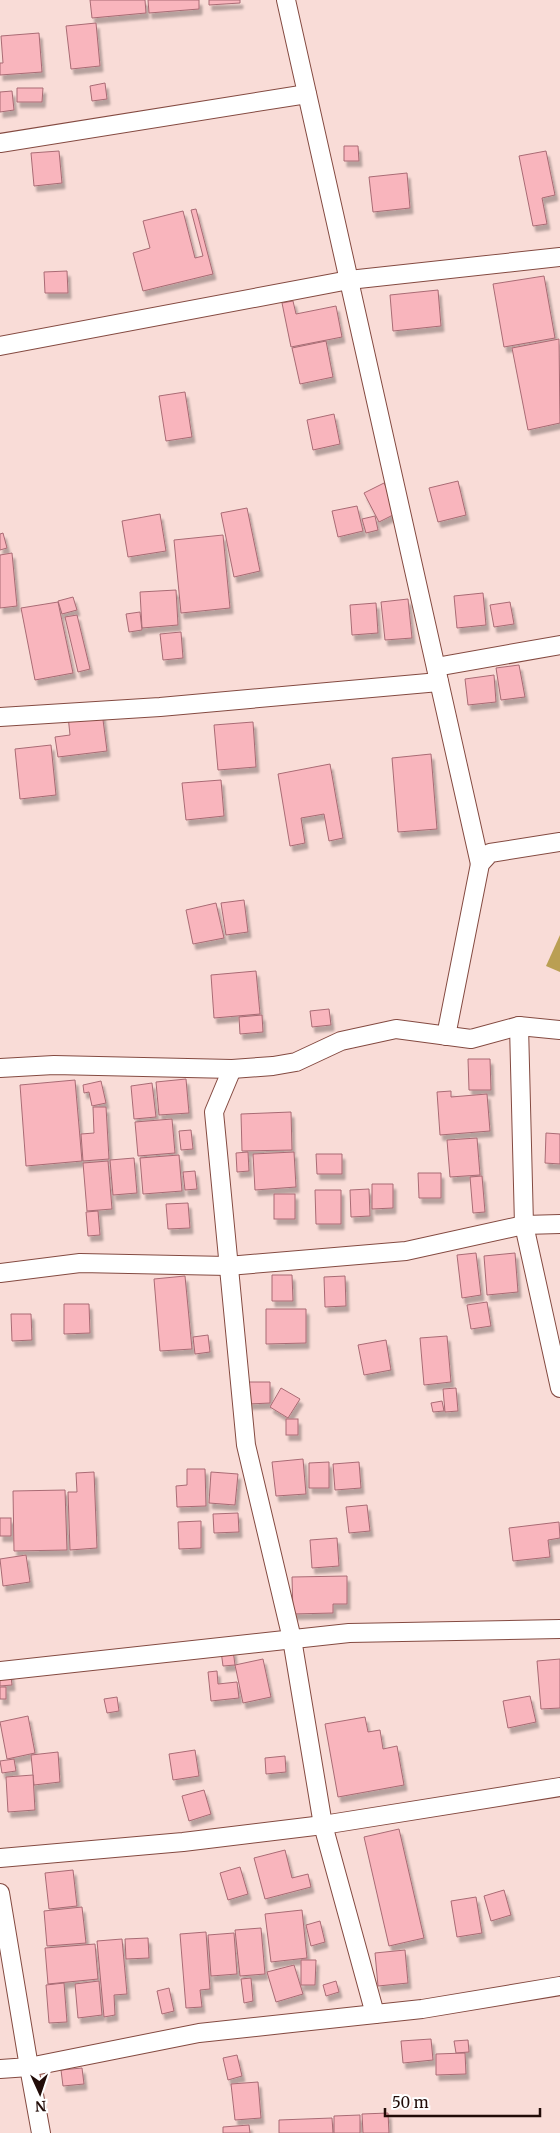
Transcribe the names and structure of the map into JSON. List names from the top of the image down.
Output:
{
  "scale_bar": "50 m",
  "north": "bottom"
}
